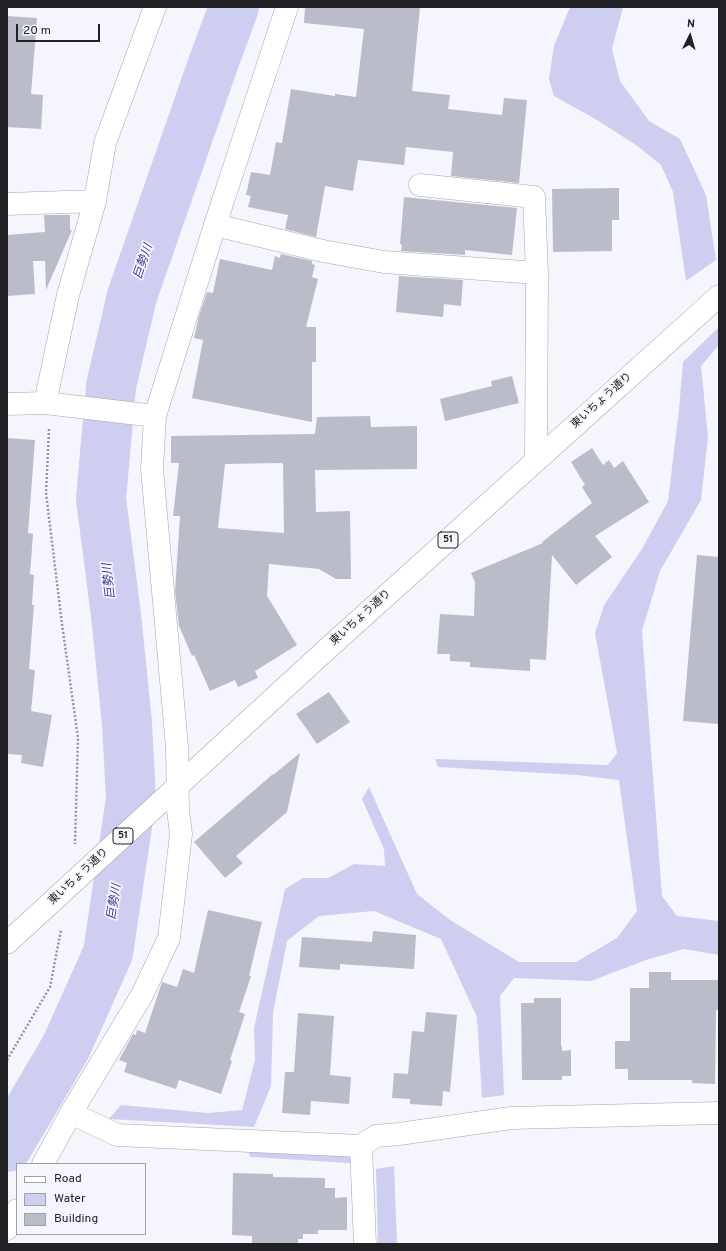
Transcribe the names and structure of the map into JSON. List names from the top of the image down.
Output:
{
  "streets": {
    "street": ["東いちょう通り", "51"]
  },
  "water": ["巨勢川"],
  "legend": ["Road", "Water", "Building"],
  "scale_bar": "20 m",
  "north": "top"
}
